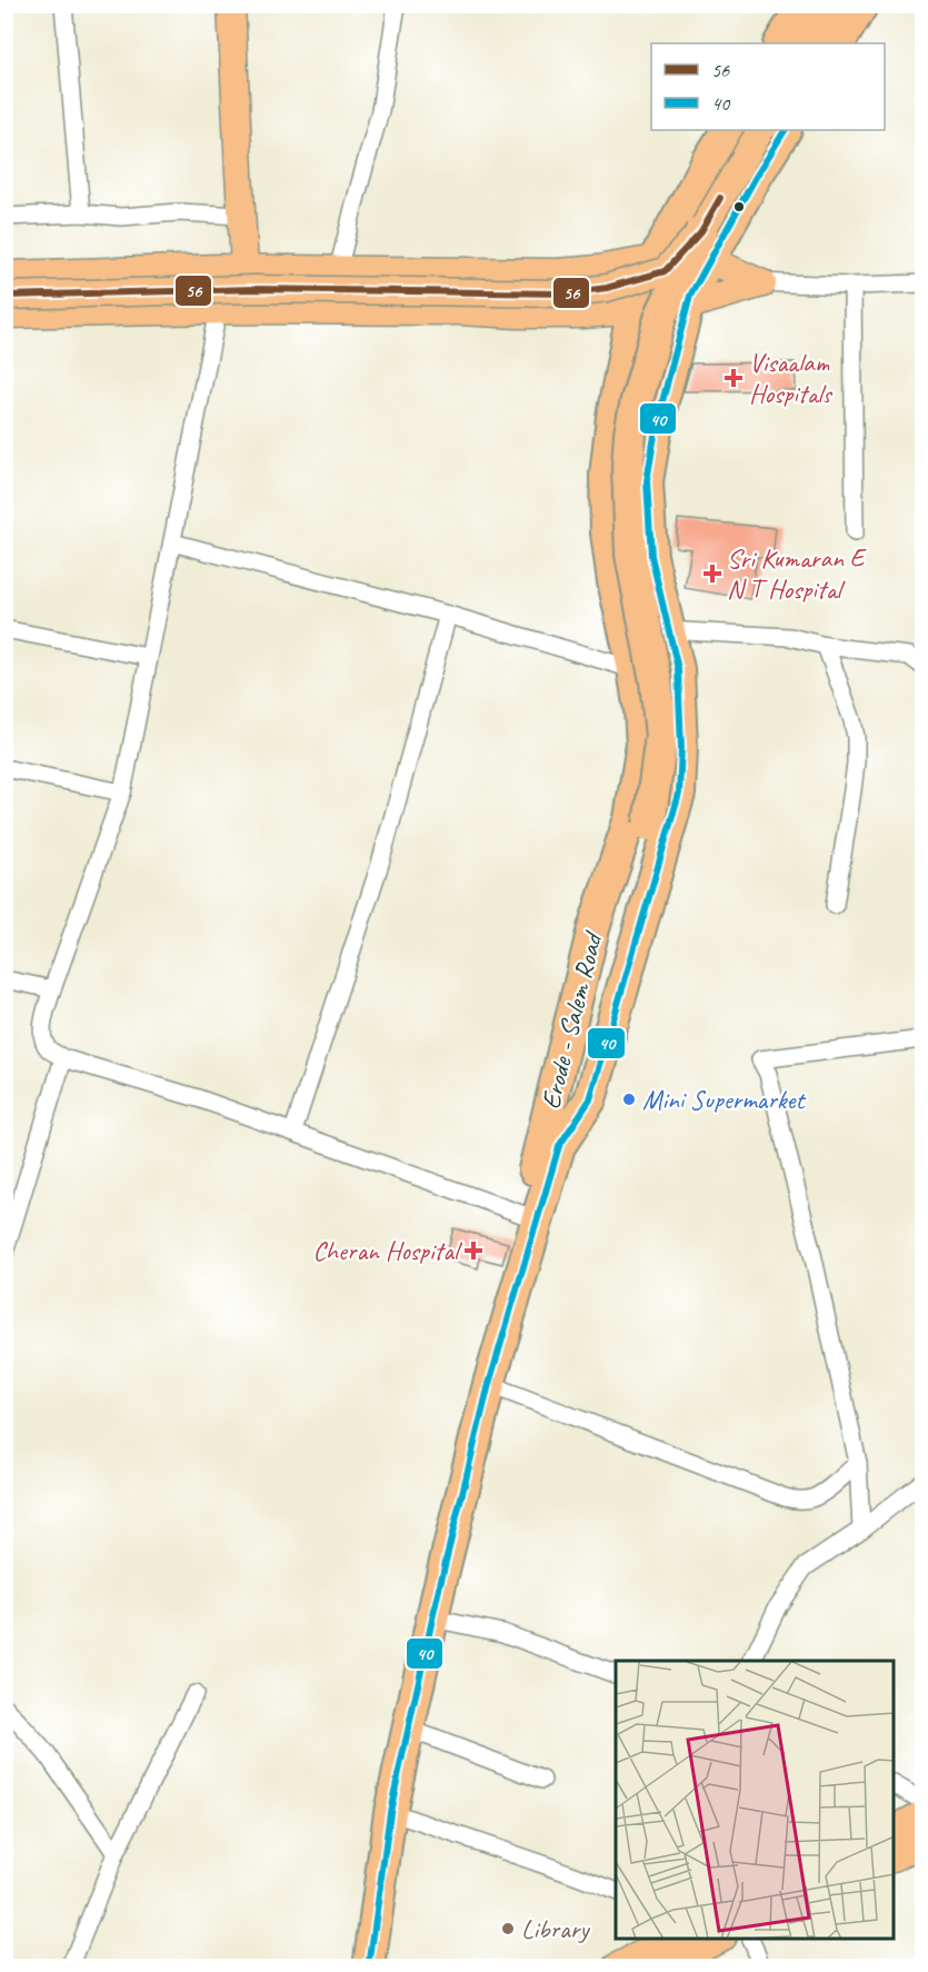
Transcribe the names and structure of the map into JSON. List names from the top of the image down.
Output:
{
  "streets": {
    "highway": ["Erode - Salem Road"]
  },
  "places": {
    "health": ["Visaalam Hospitals", "Sri Kumaran E N T Hospital", "Cheran Hospital"],
    "other": ["Mini Supermarket", "Library"]
  },
  "lines": ["transit line 40", "transit line 56"],
  "legend": ["56", "40"]
}
